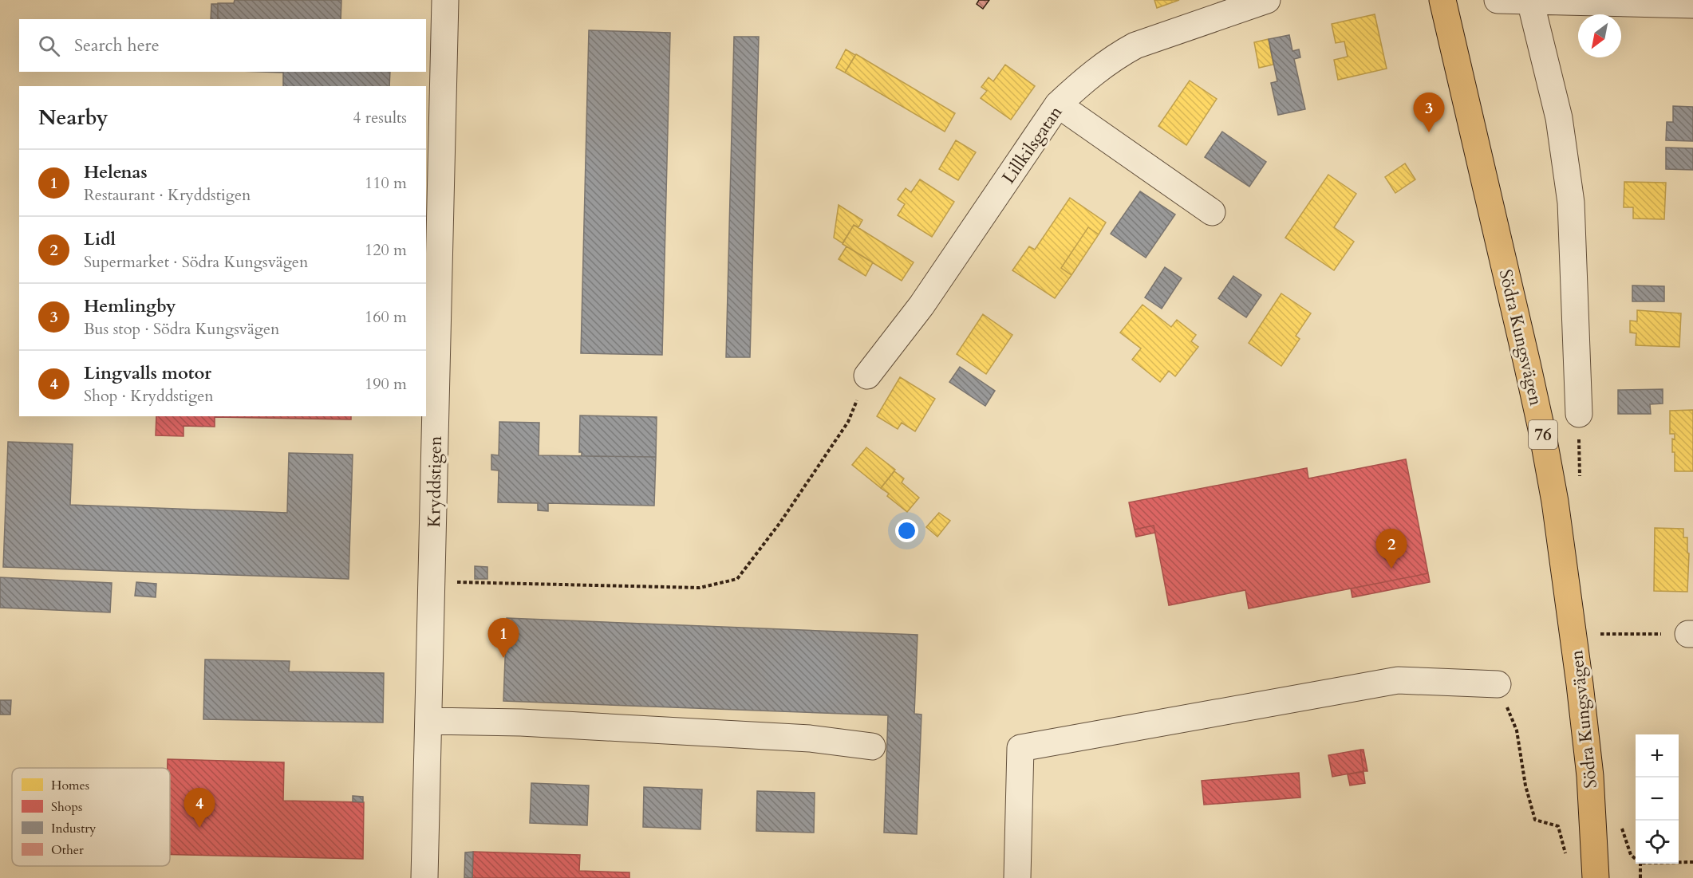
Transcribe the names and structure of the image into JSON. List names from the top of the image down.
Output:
{
  "streets": {
    "main road": ["Södra Kungsvägen", "76"],
    "street": ["Lillkilsgatan", "Kryddstigen"]
  },
  "legend": [
    "Homes",
    "Shops",
    "Industry",
    "Other"
  ],
  "north": "bottom left",
  "page": {
    "search": "Search here",
    "heading": ["Nearby", "4 results"],
    "pins": [
      "3",
      "2",
      "1",
      "4"
    ],
    "list": [
      {
        "mark": "1",
        "name": "Helenas",
        "note": "Restaurant · Kryddstigen",
        "value": "110 m"
      },
      {
        "mark": "2",
        "name": "Lidl",
        "note": "Supermarket · Södra Kungsvägen",
        "value": "120 m"
      },
      {
        "mark": "3",
        "name": "Hemlingby",
        "note": "Bus stop · Södra Kungsvägen",
        "value": "160 m"
      },
      {
        "mark": "4",
        "name": "Lingvalls motor",
        "note": "Shop · Kryddstigen",
        "value": "190 m"
      }
    ],
    "map_buttons": ["+", "−"]
  }
}
